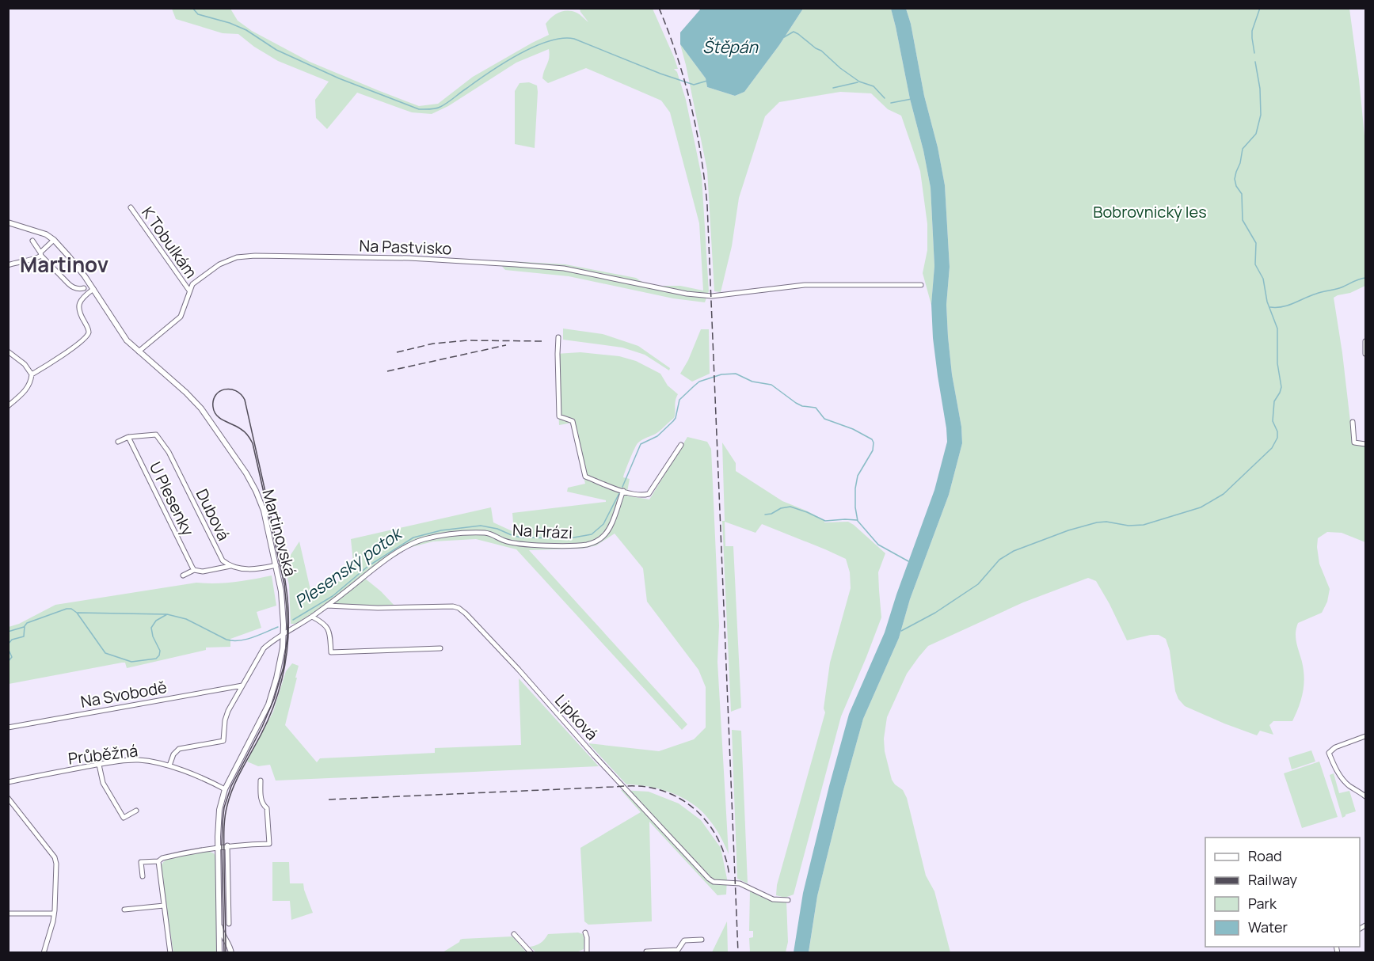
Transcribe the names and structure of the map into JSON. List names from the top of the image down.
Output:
{
  "streets": {
    "street": [
      "K Tobulkám",
      "Na Pastvisko",
      "U Plesenky",
      "Dubová",
      "Na Hrázi",
      "Martinovská",
      "Na Svobodě",
      "Lipková",
      "Průběžná"
    ]
  },
  "crossings": [
    ["K Tobulkám", "Na Pastvisko"],
    ["Na Pastvisko", "Martinovská"],
    ["U Plesenky", "Dubová"],
    ["Na Hrázi", "Martinovská"],
    ["Na Hrázi", "Lipková"],
    ["Martinovská", "Průběžná"]
  ],
  "districts": ["Martinov"],
  "water": ["Štěpán", "Plesenský potok"],
  "parks": ["Bobrovnický les"],
  "legend": [
    "Road",
    "Railway",
    "Park",
    "Water"
  ]
}
